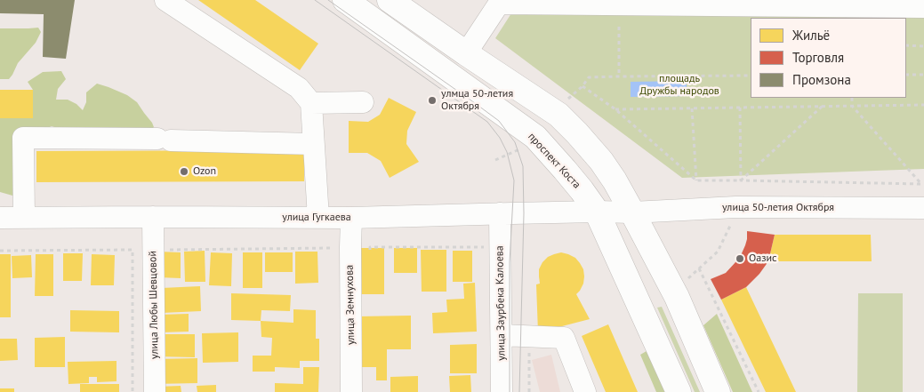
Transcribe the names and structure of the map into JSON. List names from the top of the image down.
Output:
{
  "streets": {
    "main road": ["проспект Коста"],
    "street": [
      "улица 50-летия Октября",
      "улица Гугкаева",
      "улица Заурбека Калоева",
      "улица Любы Шевцовой",
      "улица Земнухова"
    ]
  },
  "crossings": [
    ["проспект Коста", "улица Гугкаева"],
    ["улица 50-летия Октября", "улица Гугкаева"],
    ["улица Гугкаева", "улица Заурбека Калоева"],
    ["улица Гугкаева", "улица Любы Шевцовой"],
    ["улица Гугкаева", "улица Земнухова"]
  ],
  "parks": ["площадь Дружбы народов"],
  "places": ["улмца 50-летия Октября", "Ozon", "Оазис"],
  "legend": ["Жильё", "Торговля", "Промзона"]
}
